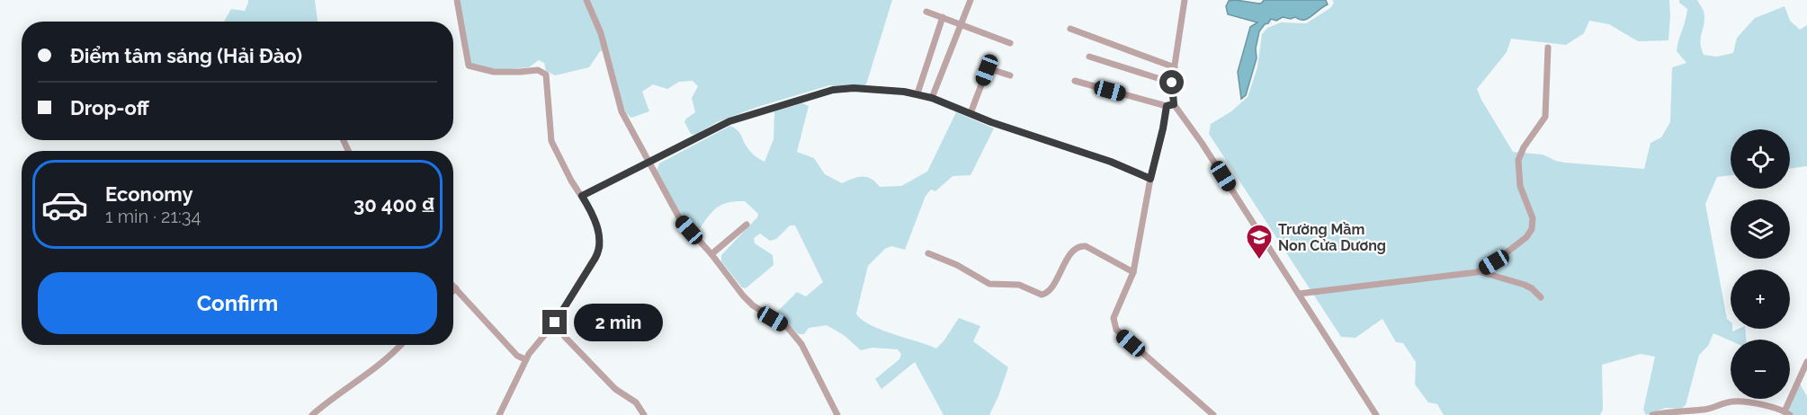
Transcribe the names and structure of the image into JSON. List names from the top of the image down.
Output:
{
  "places": {
    "school or university": ["Trường Mầm Non Cửa Dương"]
  },
  "page": {
    "banner": ["Điểm tâm sáng (Hải Đào)", "Drop-off"],
    "map_buttons": ["+", "−"],
    "list": [
      {
        "name": "Economy",
        "note": "1 min · 21:34",
        "value": "30 400 ₫"
      }
    ],
    "buttons": "Confirm",
    "bubble": "2 min"
  }
}
